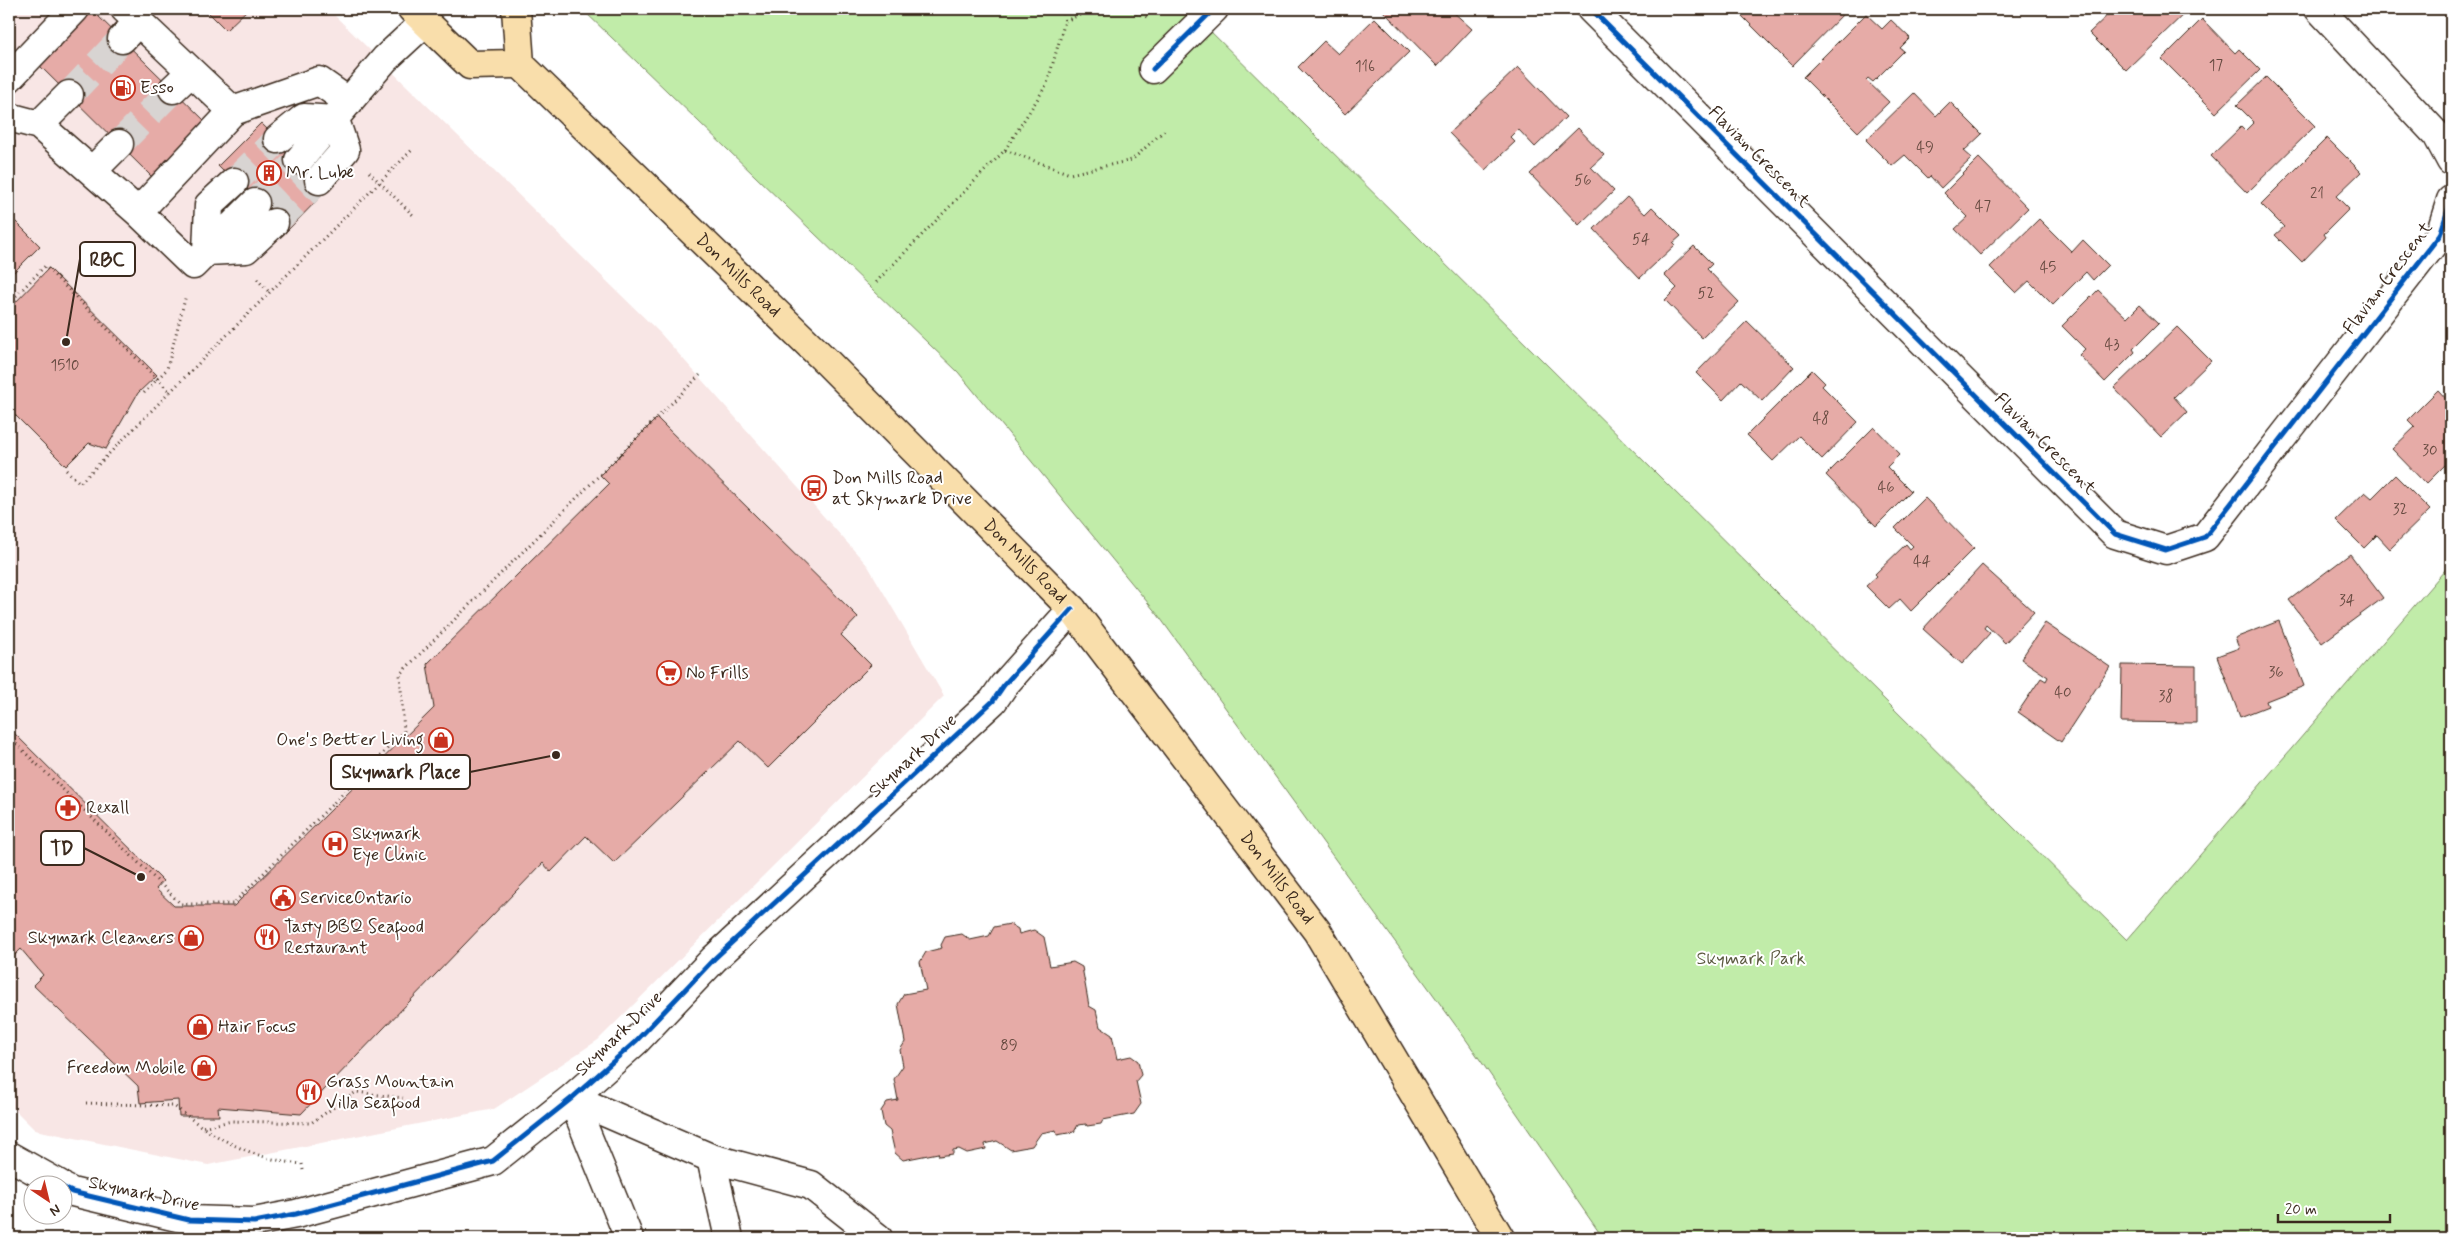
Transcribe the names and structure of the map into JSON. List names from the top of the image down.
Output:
{
  "streets": {
    "main road": ["Don Mills Road"],
    "street": ["Flavian Crescent", "Skymark Drive"]
  },
  "crossings": [
    ["Don Mills Road", "Skymark Drive"]
  ],
  "parks": ["Skymark Park"],
  "places": {
    "fuel station": ["Esso"],
    "building": ["Mr. Lube"],
    "other": ["RBC", "Skymark Place", "TD"],
    "bus stop": ["Don Mills Road at Skymark Drive"],
    "supermarket": ["No Frills"],
    "shop": [
      "One's Better Living",
      "Skymark Cleaners",
      "Hair Focus",
      "Freedom Mobile"
    ],
    "pharmacy": ["Rexall"],
    "hospital": ["Skymark Eye Clinic"],
    "public building": ["ServiceOntario"],
    "restaurant": ["Tasty BBQ Seafood Restaurant", "Grass Mountain Villa Seafood"]
  },
  "house_numbers": [
    "17",
    "116",
    "49",
    "56",
    "21",
    "47",
    "54",
    "45",
    "52",
    "43",
    "1510",
    "48",
    "30",
    "46",
    "32",
    "44",
    "34",
    "36",
    "40",
    "38",
    "89"
  ],
  "scale_bar": "20 m",
  "north": "bottom right"
}
